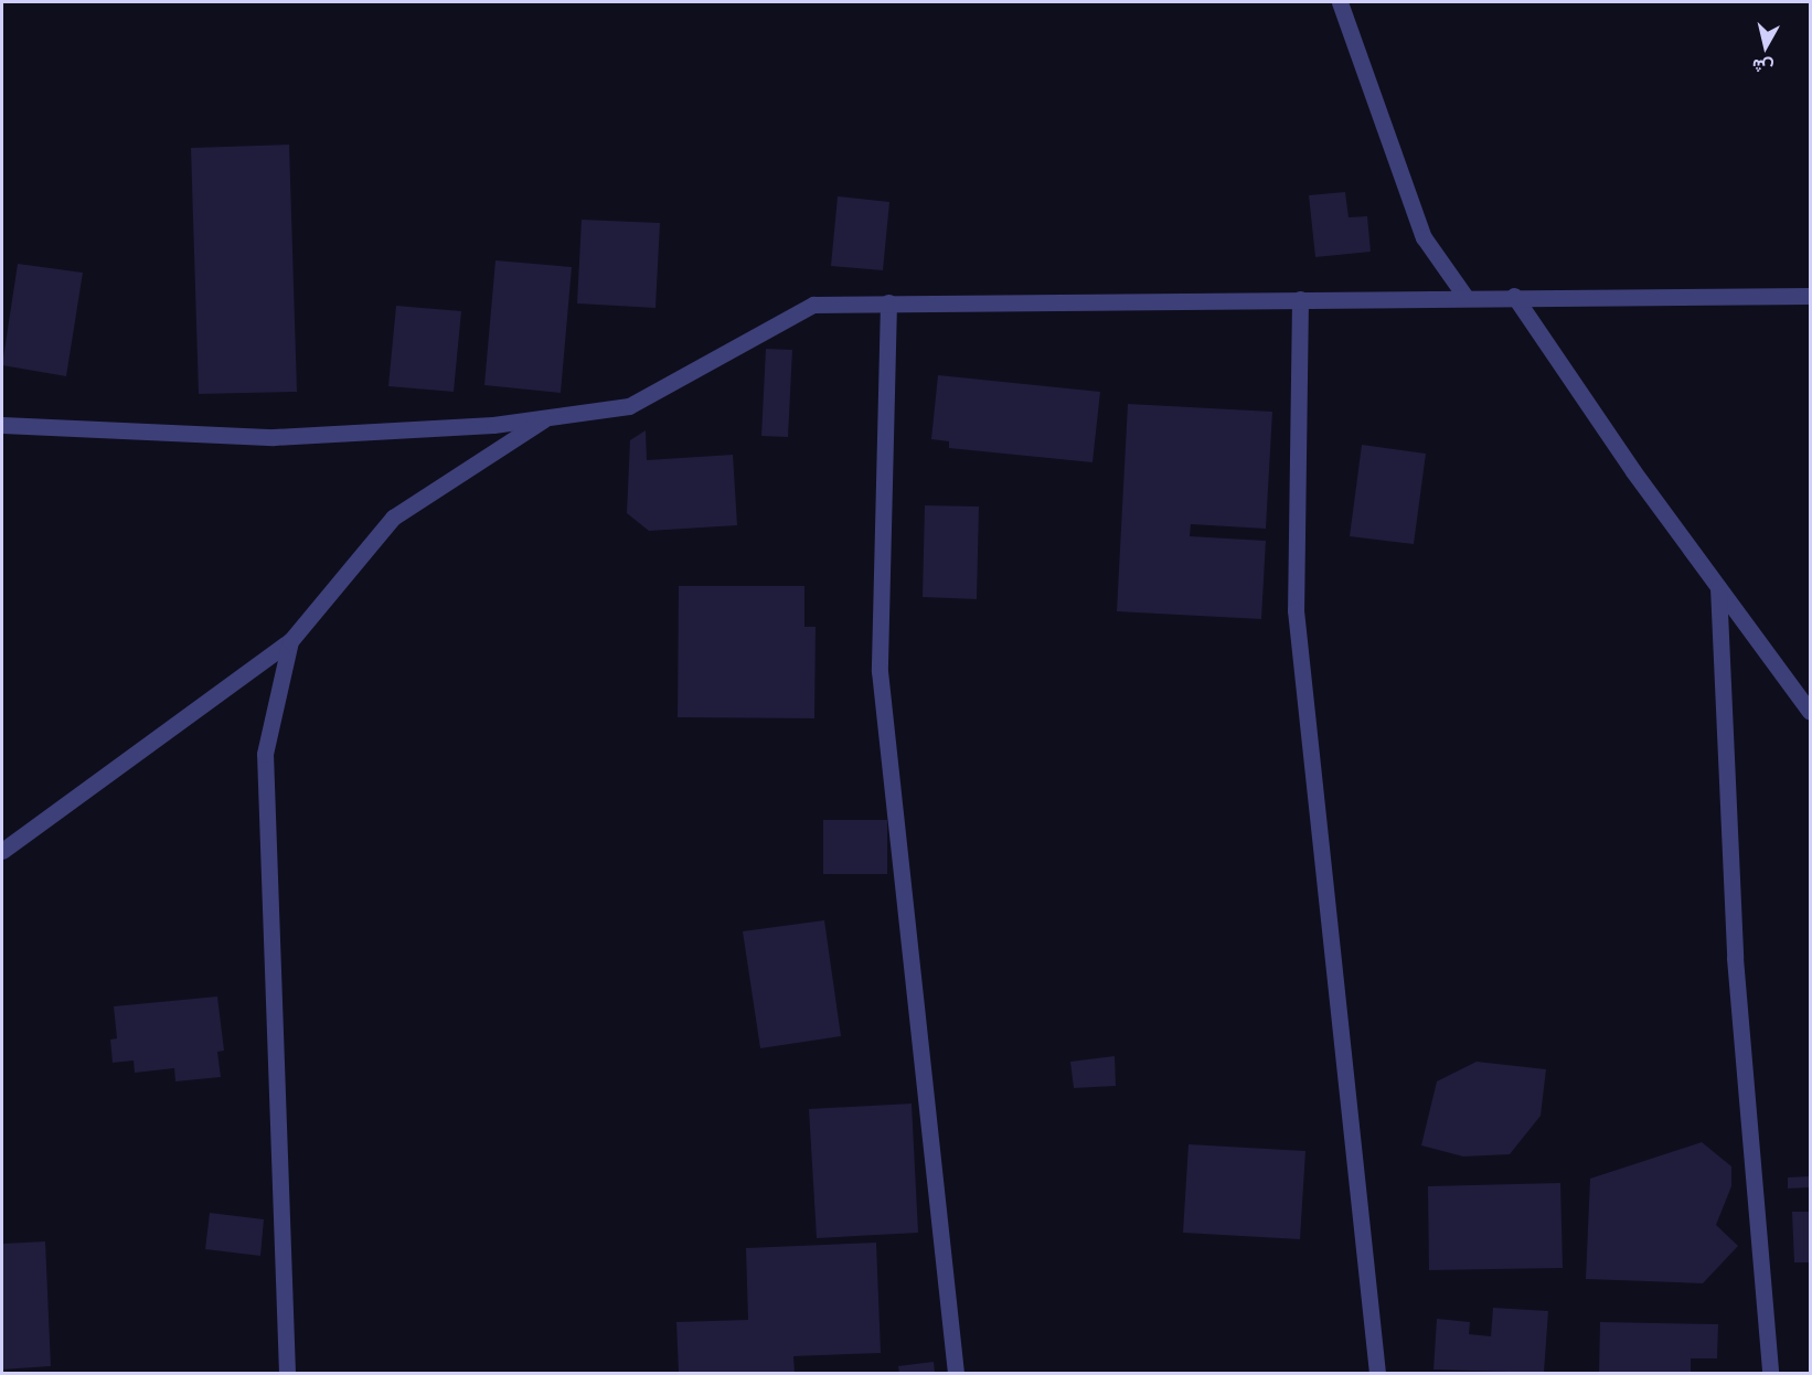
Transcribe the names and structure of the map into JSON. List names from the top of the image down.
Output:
{
  "north": "bottom"
}
